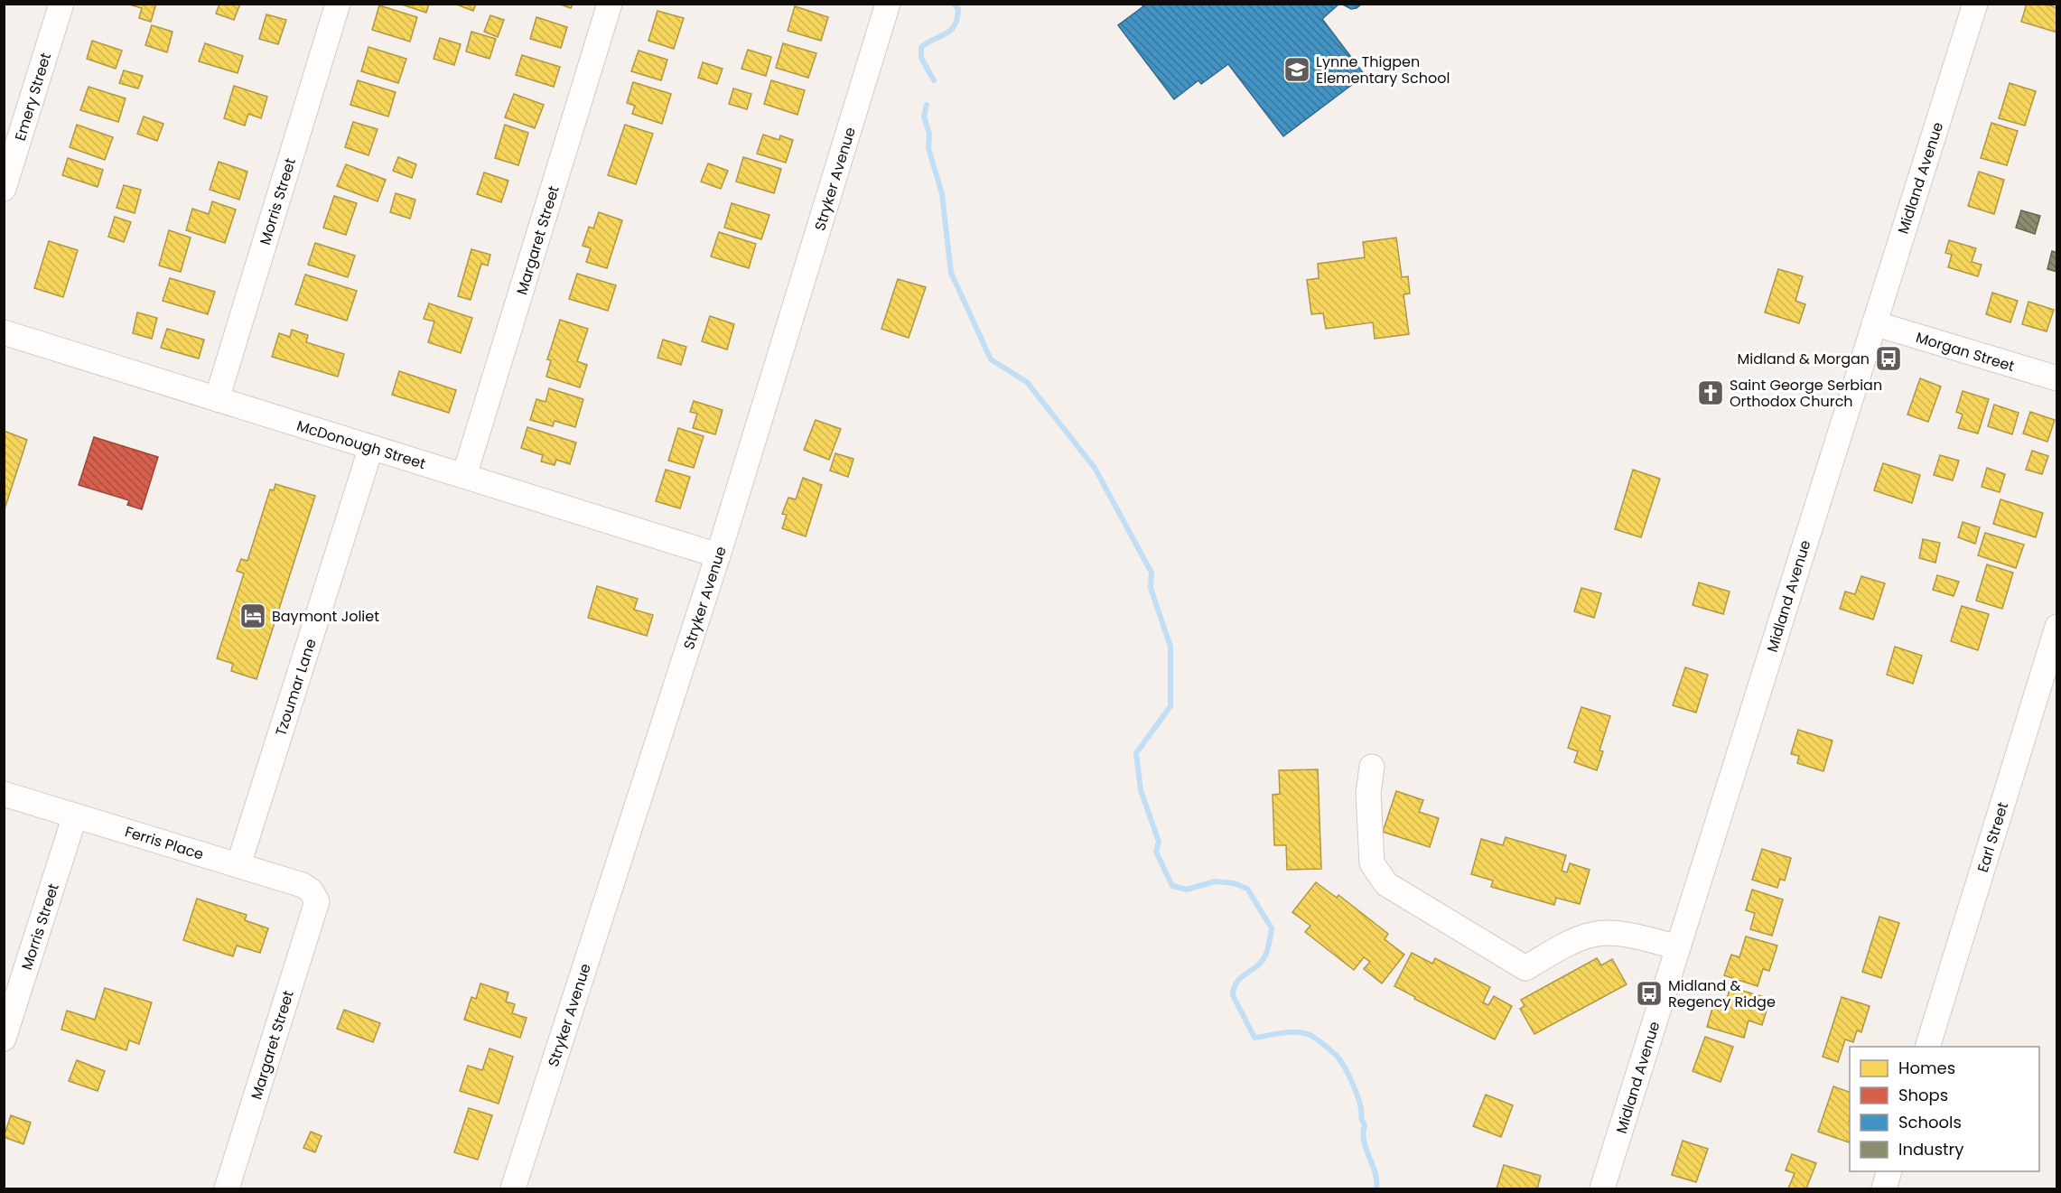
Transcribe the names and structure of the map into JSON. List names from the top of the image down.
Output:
{
  "streets": {
    "street": [
      "Emery Street",
      "Midland Avenue",
      "Stryker Avenue",
      "Morris Street",
      "Margaret Street",
      "Morgan Street",
      "McDonough Street",
      "Tzoumar Lane",
      "Earl Street",
      "Ferris Place"
    ]
  },
  "crossings": [
    ["Midland Avenue", "Morgan Street"],
    ["Stryker Avenue", "McDonough Street"],
    ["Morris Street", "McDonough Street"],
    ["Morris Street", "Ferris Place"],
    ["Margaret Street", "McDonough Street"],
    ["Margaret Street", "Ferris Place"],
    ["McDonough Street", "Tzoumar Lane"],
    ["Tzoumar Lane", "Ferris Place"]
  ],
  "places": {
    "school or university": ["Lynne Thigpen Elementary School"],
    "bus stop": ["Midland & Morgan", "Midland & Regency Ridge"],
    "church": ["Saint George Serbian Orthodox Church"],
    "hotel": ["Baymont Joliet"]
  },
  "legend": [
    "Homes",
    "Shops",
    "Schools",
    "Industry"
  ]
}
